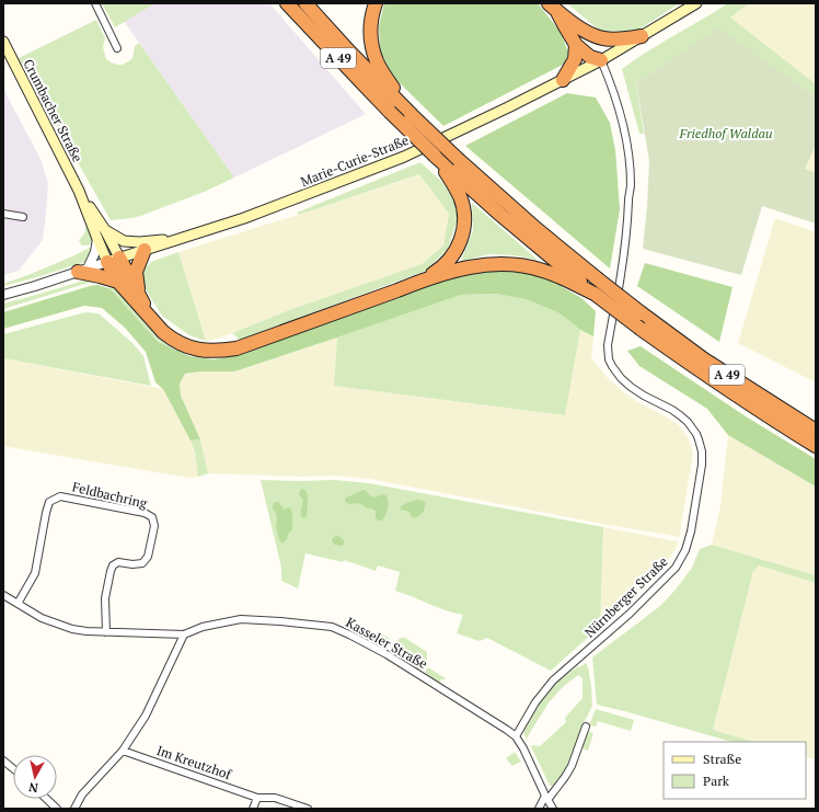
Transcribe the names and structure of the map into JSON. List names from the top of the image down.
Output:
{
  "streets": {
    "highway": ["A 49"],
    "main road": ["Crumbacher Straße", "Marie-Curie-Straße"],
    "street": [
      "Feldbachring",
      "Nürnberger Straße",
      "Kasseler Straße",
      "Im Kreutzhof"
    ]
  },
  "crossings": [
    ["Crumbacher Straße", "Marie-Curie-Straße"],
    ["Marie-Curie-Straße", "Nürnberger Straße"],
    ["Feldbachring", "Kasseler Straße"],
    ["Nürnberger Straße", "Kasseler Straße"]
  ],
  "parks": ["Friedhof Waldau"],
  "legend": ["Straße", "Park"],
  "north": "bottom"
}
